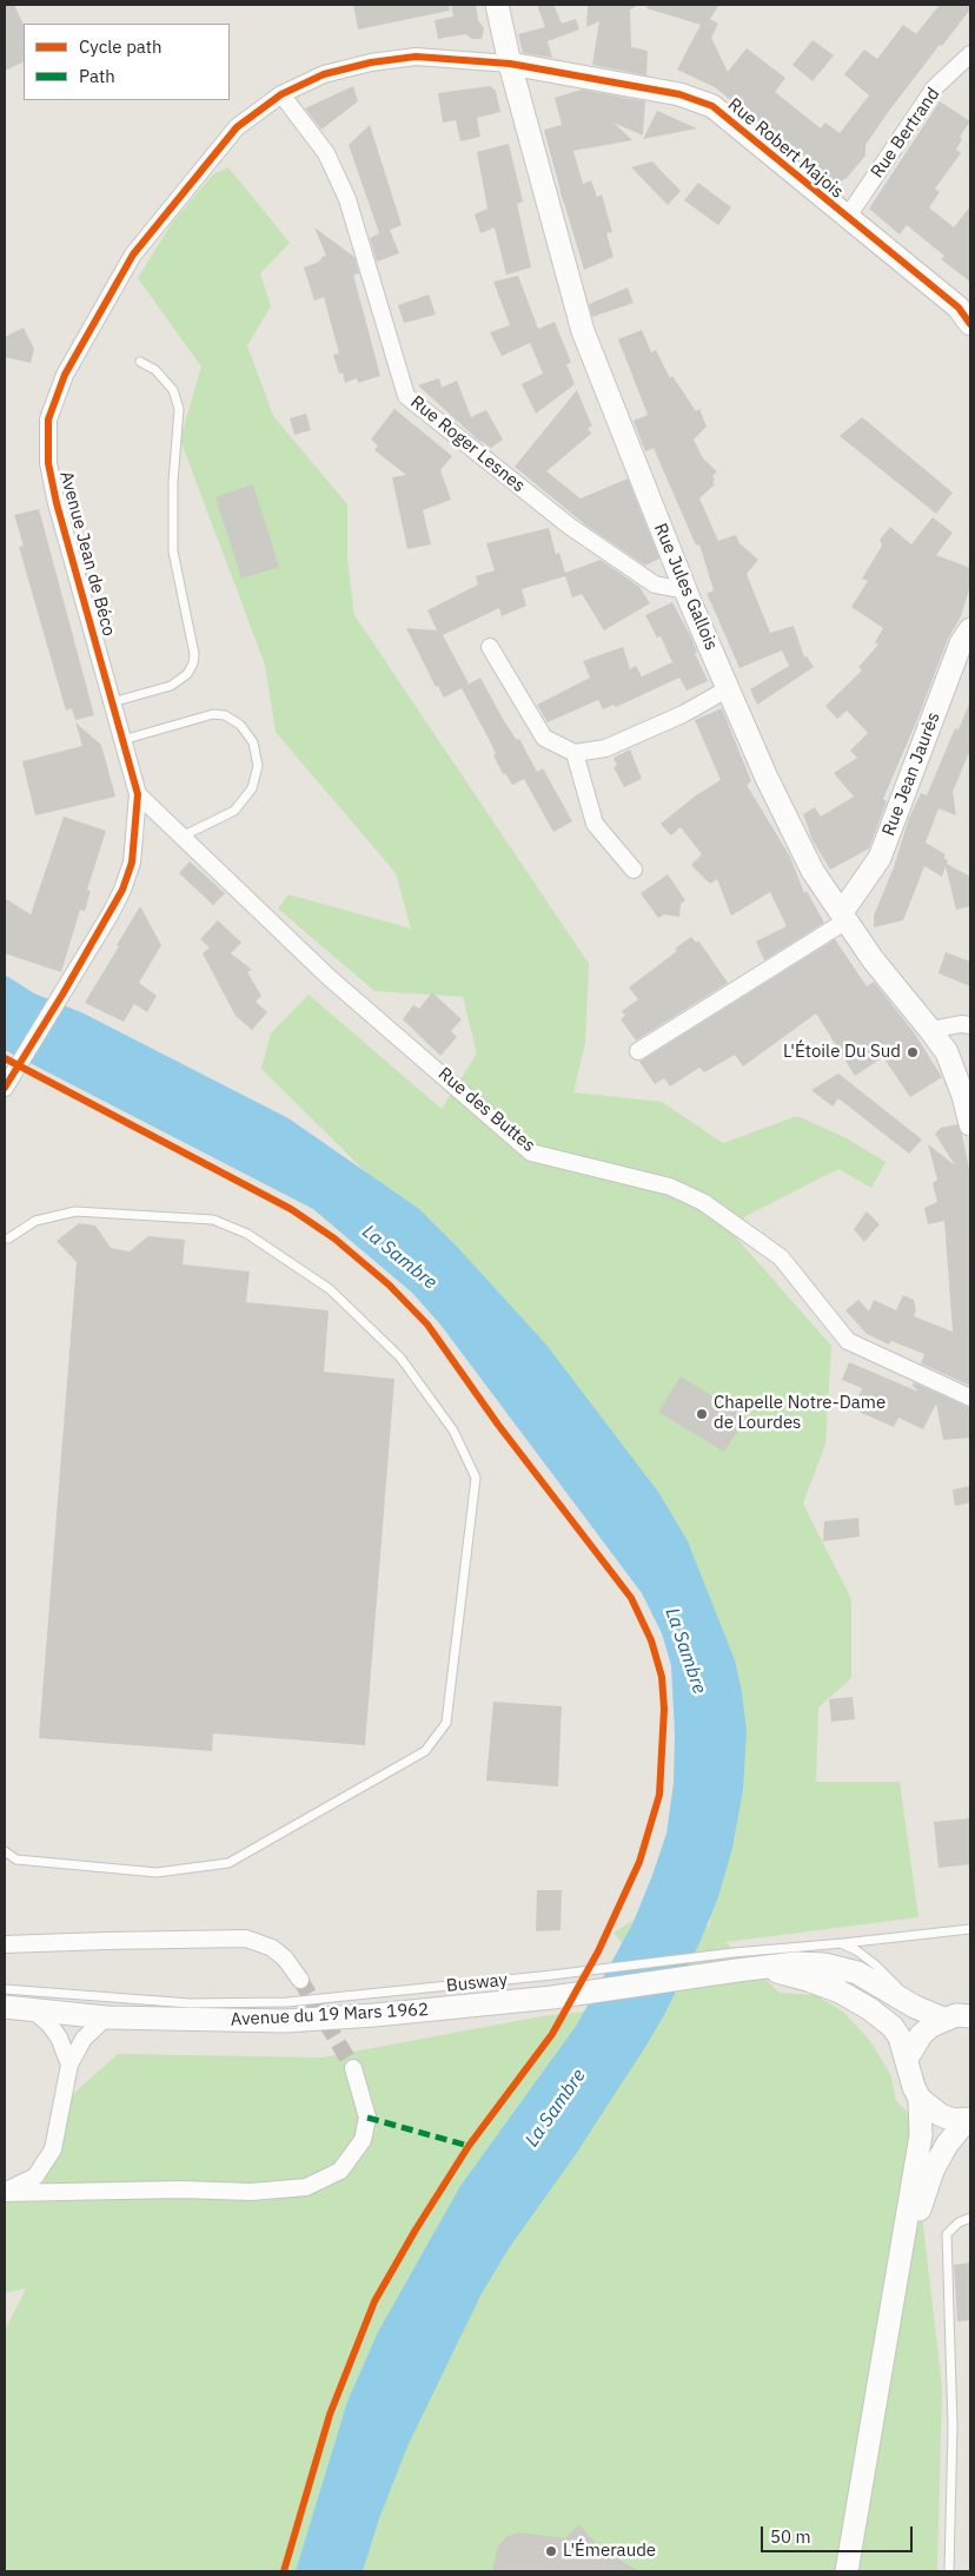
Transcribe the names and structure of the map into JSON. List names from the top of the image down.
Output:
{
  "streets": {
    "street": [
      "Rue Bertrand",
      "Rue Robert Majois",
      "Rue Roger Lesnes",
      "Avenue Jean de Béco",
      "Rue Jules Gallois",
      "Rue Jean Jaurès",
      "Rue des Buttes",
      "Avenue du 19 Mars 1962"
    ],
    "lane": ["Busway"]
  },
  "crossings": [
    ["Rue Bertrand", "Rue Robert Majois"],
    ["Rue Robert Majois", "Avenue Jean de Béco"],
    ["Rue Robert Majois", "Rue Jules Gallois"],
    ["Rue Roger Lesnes", "Avenue Jean de Béco"],
    ["Rue Roger Lesnes", "Rue Jules Gallois"],
    ["Avenue Jean de Béco", "Rue Jules Gallois"],
    ["Avenue Jean de Béco", "Rue des Buttes"],
    ["Rue Jules Gallois", "Rue Jean Jaurès"],
    ["Busway", "Avenue du 19 Mars 1962"]
  ],
  "water": ["La Sambre"],
  "places": ["L'Étoile Du Sud", "Chapelle Notre-Dame de Lourdes", "L'Émeraude"],
  "legend": ["Cycle path", "Path"],
  "scale_bar": "50 m"
}
